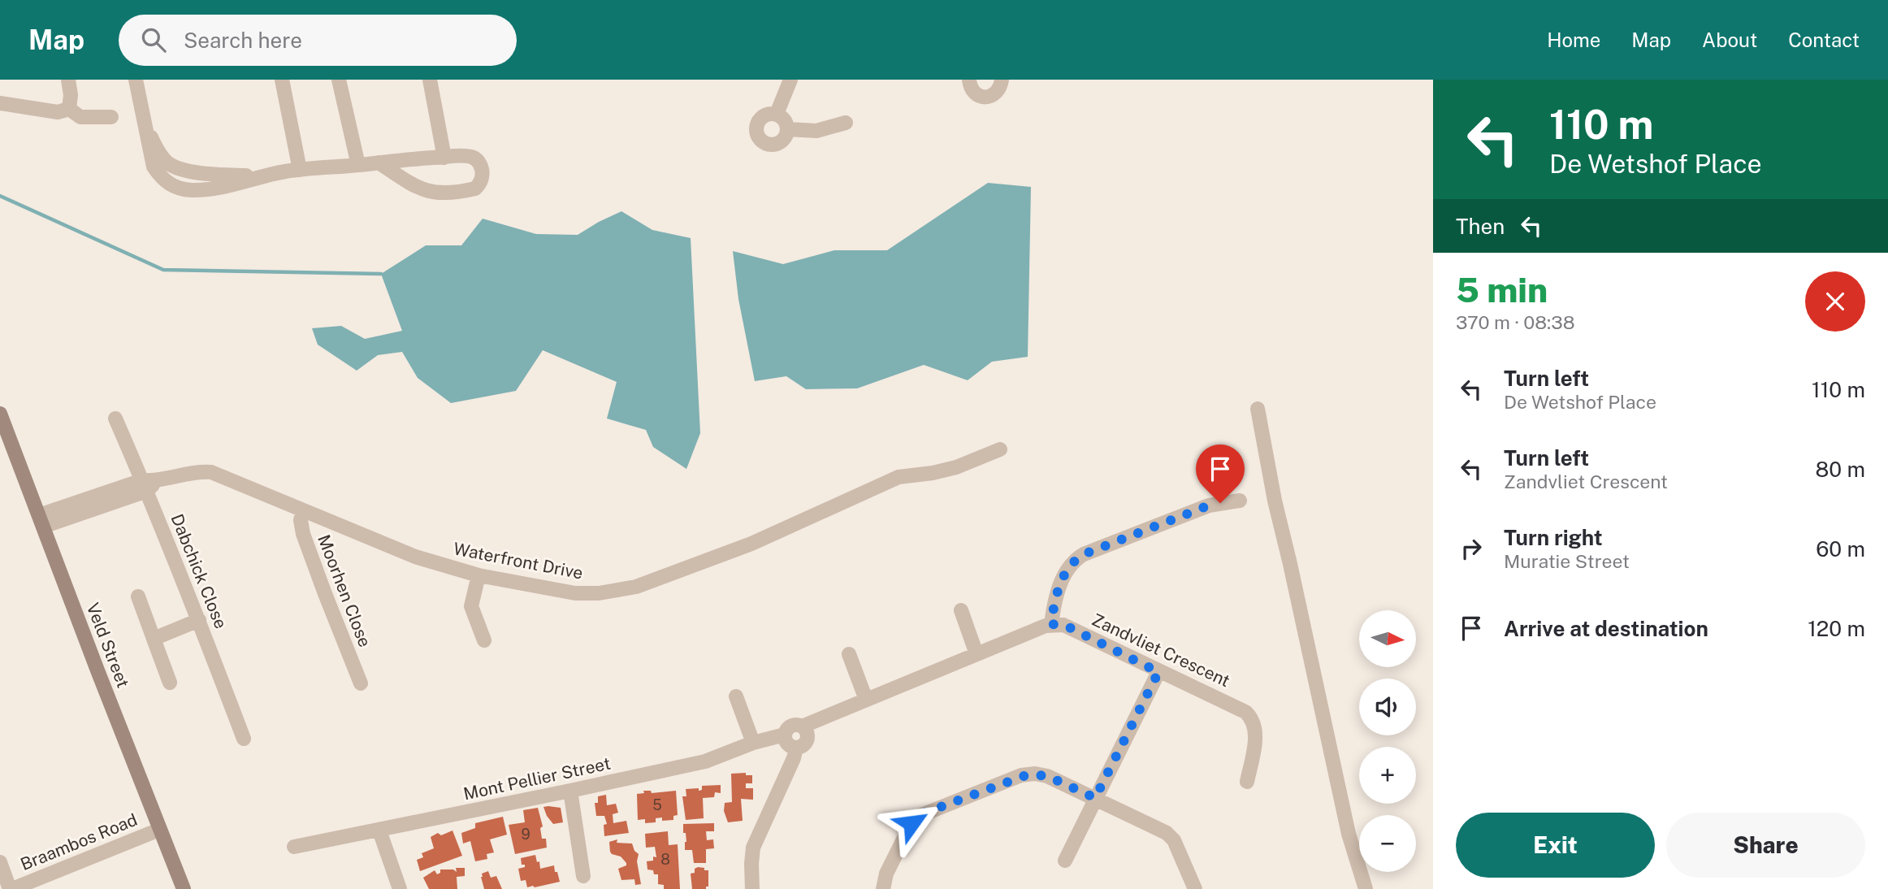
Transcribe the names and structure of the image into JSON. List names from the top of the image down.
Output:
{
  "streets": {
    "street": [
      "Waterfront Drive",
      "Dabchick Close",
      "Moorhen Close",
      "Veld Street",
      "Zandvliet Crescent",
      "Mont Pellier Street",
      "Braambos Road"
    ]
  },
  "crossings": [
    ["Waterfront Drive", "Dabchick Close"],
    ["Waterfront Drive", "Moorhen Close"],
    ["Waterfront Drive", "Veld Street"],
    ["Veld Street", "Braambos Road"]
  ],
  "house_numbers": ["5", "9", "8"],
  "north": "right",
  "page": {
    "header": "Map",
    "search": "Search here",
    "nav": [
      "Home",
      "Map",
      "About",
      "Contact"
    ],
    "turn": ["110 m", "De Wetshof Place"],
    "then": "Then",
    "heading": ["5 min", "370 m · 08:38"],
    "list": [
      {
        "name": "Turn left",
        "note": "De Wetshof Place",
        "value": "110 m"
      },
      {
        "name": "Turn left",
        "note": "Zandvliet Crescent",
        "value": "80 m"
      },
      {
        "name": "Turn right",
        "note": "Muratie Street",
        "value": "60 m"
      },
      {
        "name": "Arrive at destination",
        "value": "120 m"
      }
    ],
    "map_buttons": ["+", "−"],
    "buttons": ["Exit", "Share"]
  }
}
